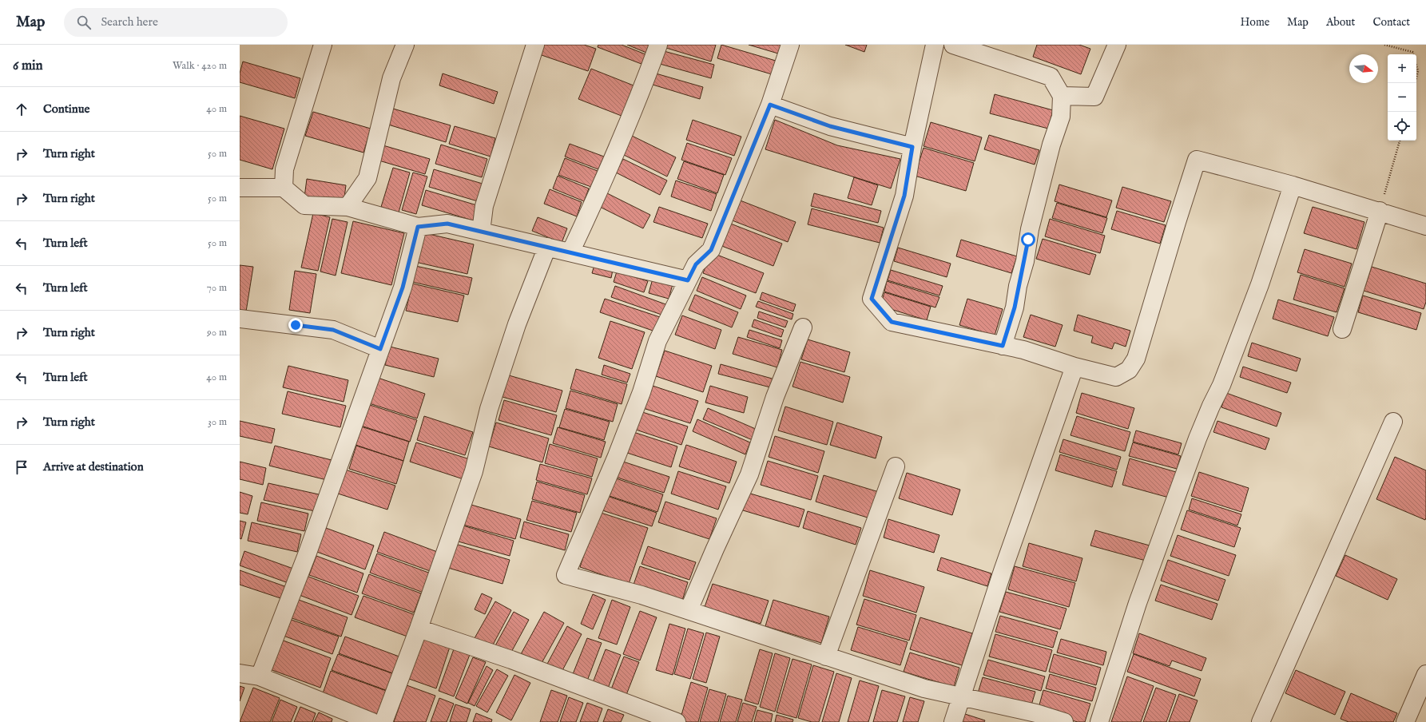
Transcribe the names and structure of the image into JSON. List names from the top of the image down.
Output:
{
  "north": "right",
  "page": {
    "header": "Map",
    "search": "Search here",
    "nav": [
      "Home",
      "Map",
      "About",
      "Contact"
    ],
    "heading": ["6 min", "Walk · 420 m"],
    "map_buttons": ["+", "−"],
    "list": [
      ["Continue", "40 m"],
      ["Turn right", "50 m"],
      ["Turn right", "50 m"],
      ["Turn left", "50 m"],
      ["Turn left", "70 m"],
      ["Turn right", "90 m"],
      ["Turn left", "40 m"],
      ["Turn right", "30 m"],
      "Arrive at destination"
    ]
  }
}
